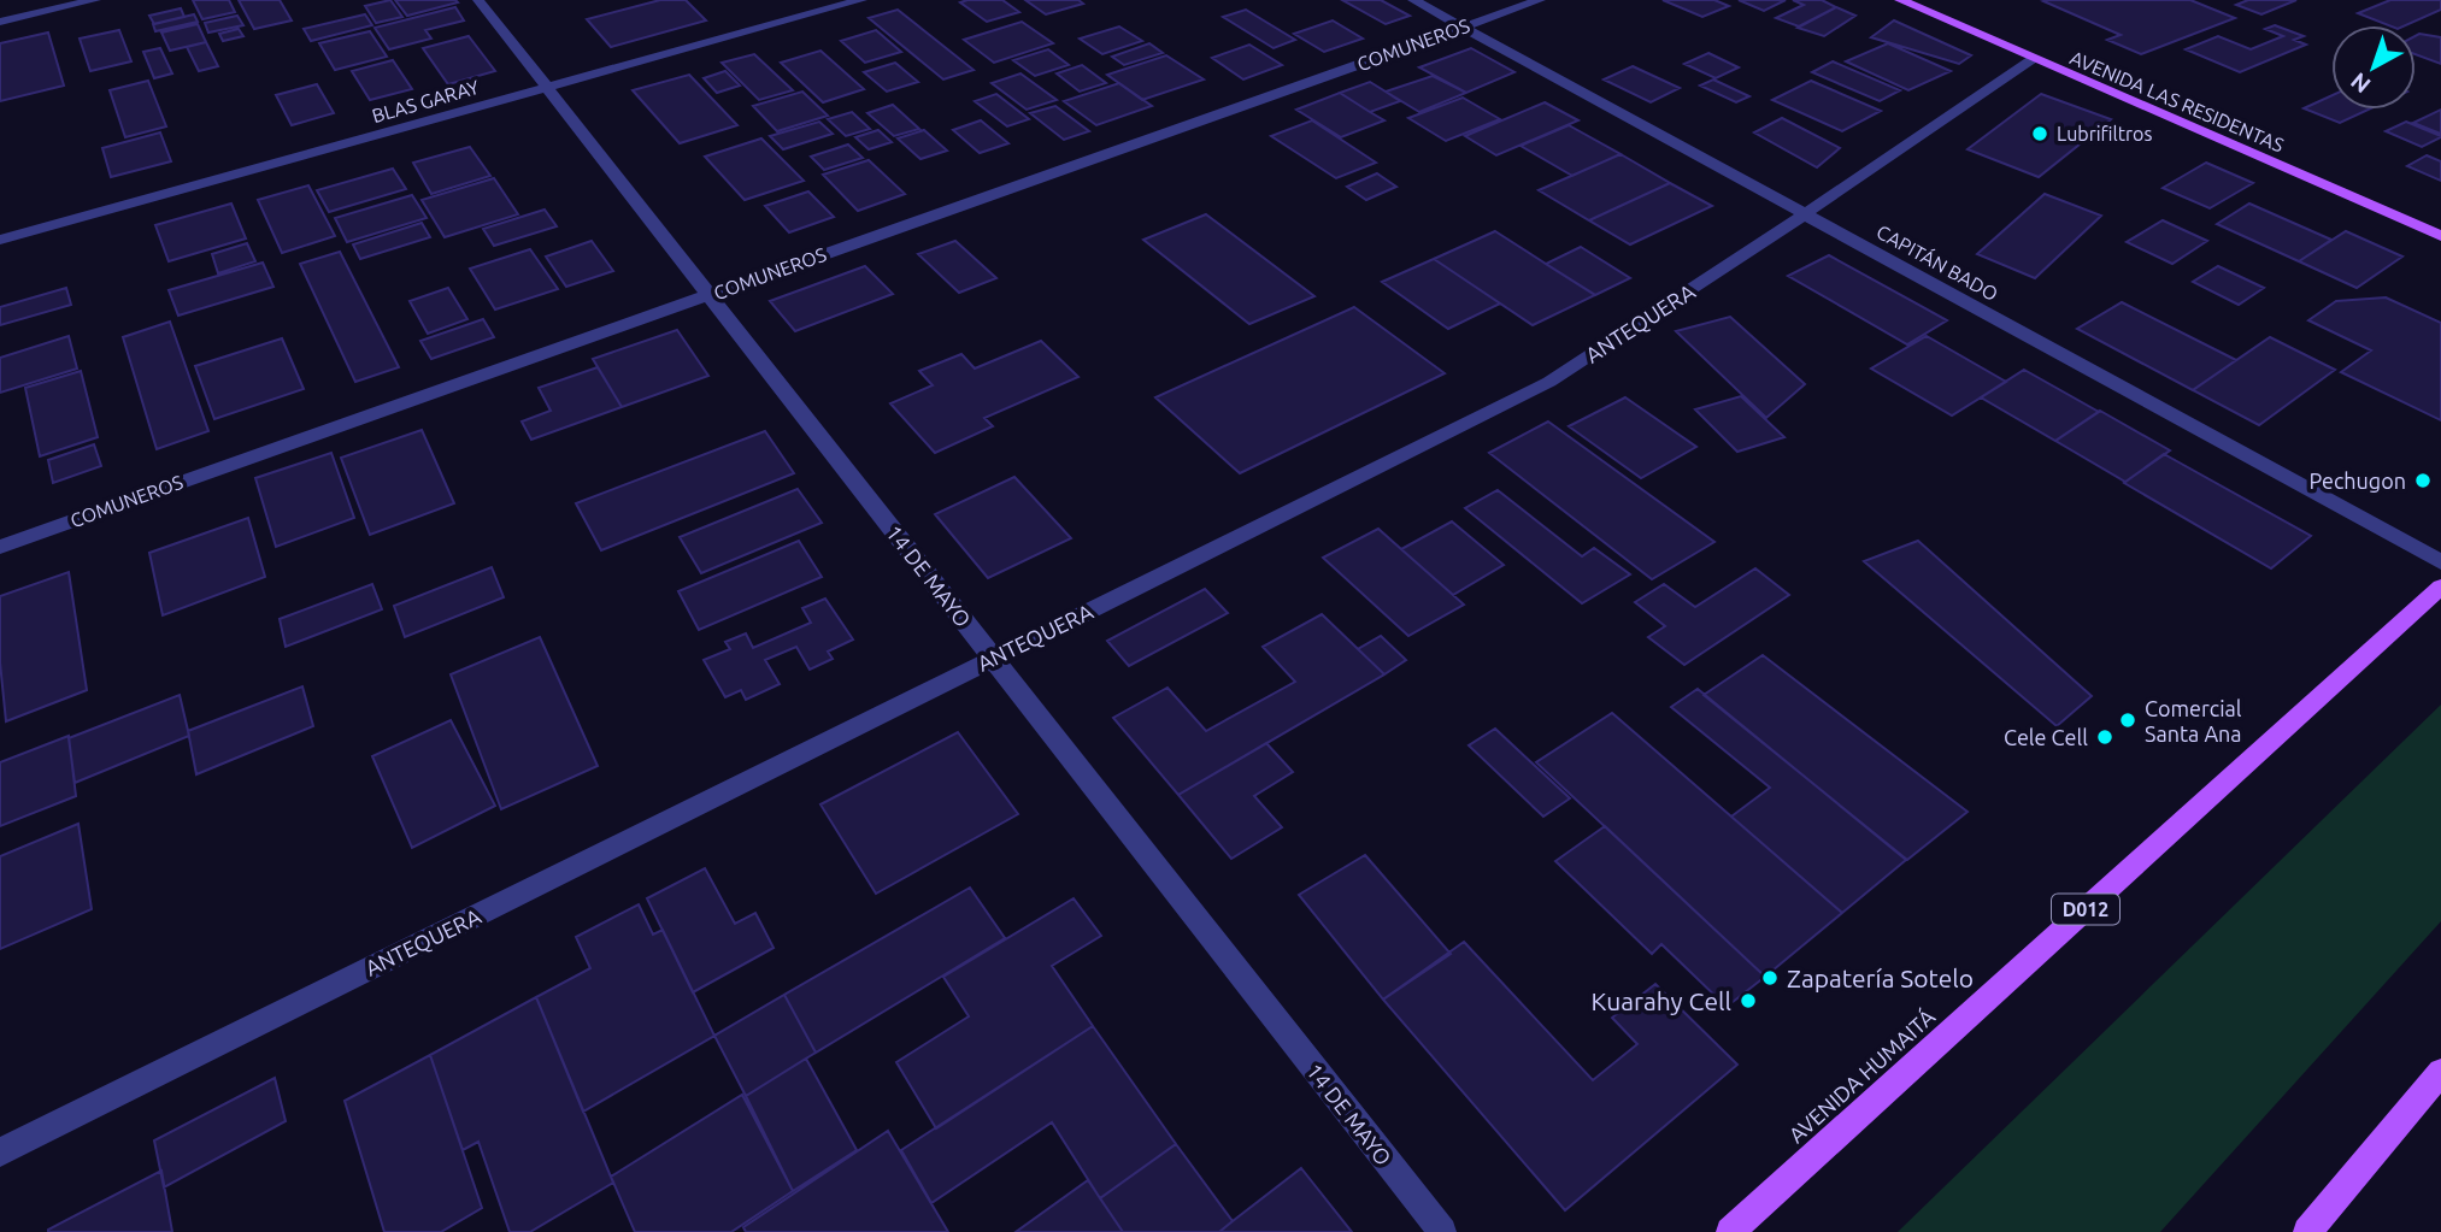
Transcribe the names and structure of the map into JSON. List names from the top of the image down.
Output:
{
  "streets": {
    "main road": ["AVENIDA LAS RESIDENTAS", "D012", "AVENIDA HUMAITÁ"],
    "street": [
      "COMUNEROS",
      "BLAS GARAY",
      "CAPITÁN BADO",
      "ANTEQUERA",
      "14 DE MAYO"
    ]
  },
  "crossings": [
    ["COMUNEROS", "CAPITÁN BADO"],
    ["COMUNEROS", "14 DE MAYO"],
    ["BLAS GARAY", "14 DE MAYO"],
    ["AVENIDA LAS RESIDENTAS", "ANTEQUERA"],
    ["CAPITÁN BADO", "ANTEQUERA"],
    ["ANTEQUERA", "14 DE MAYO"]
  ],
  "places": [
    "Lubrifiltros",
    "Pechugon",
    "Comercial Santa Ana",
    "Cele Cell",
    "Zapatería Sotelo",
    "Kuarahy Cell"
  ],
  "north": "bottom left"
}
